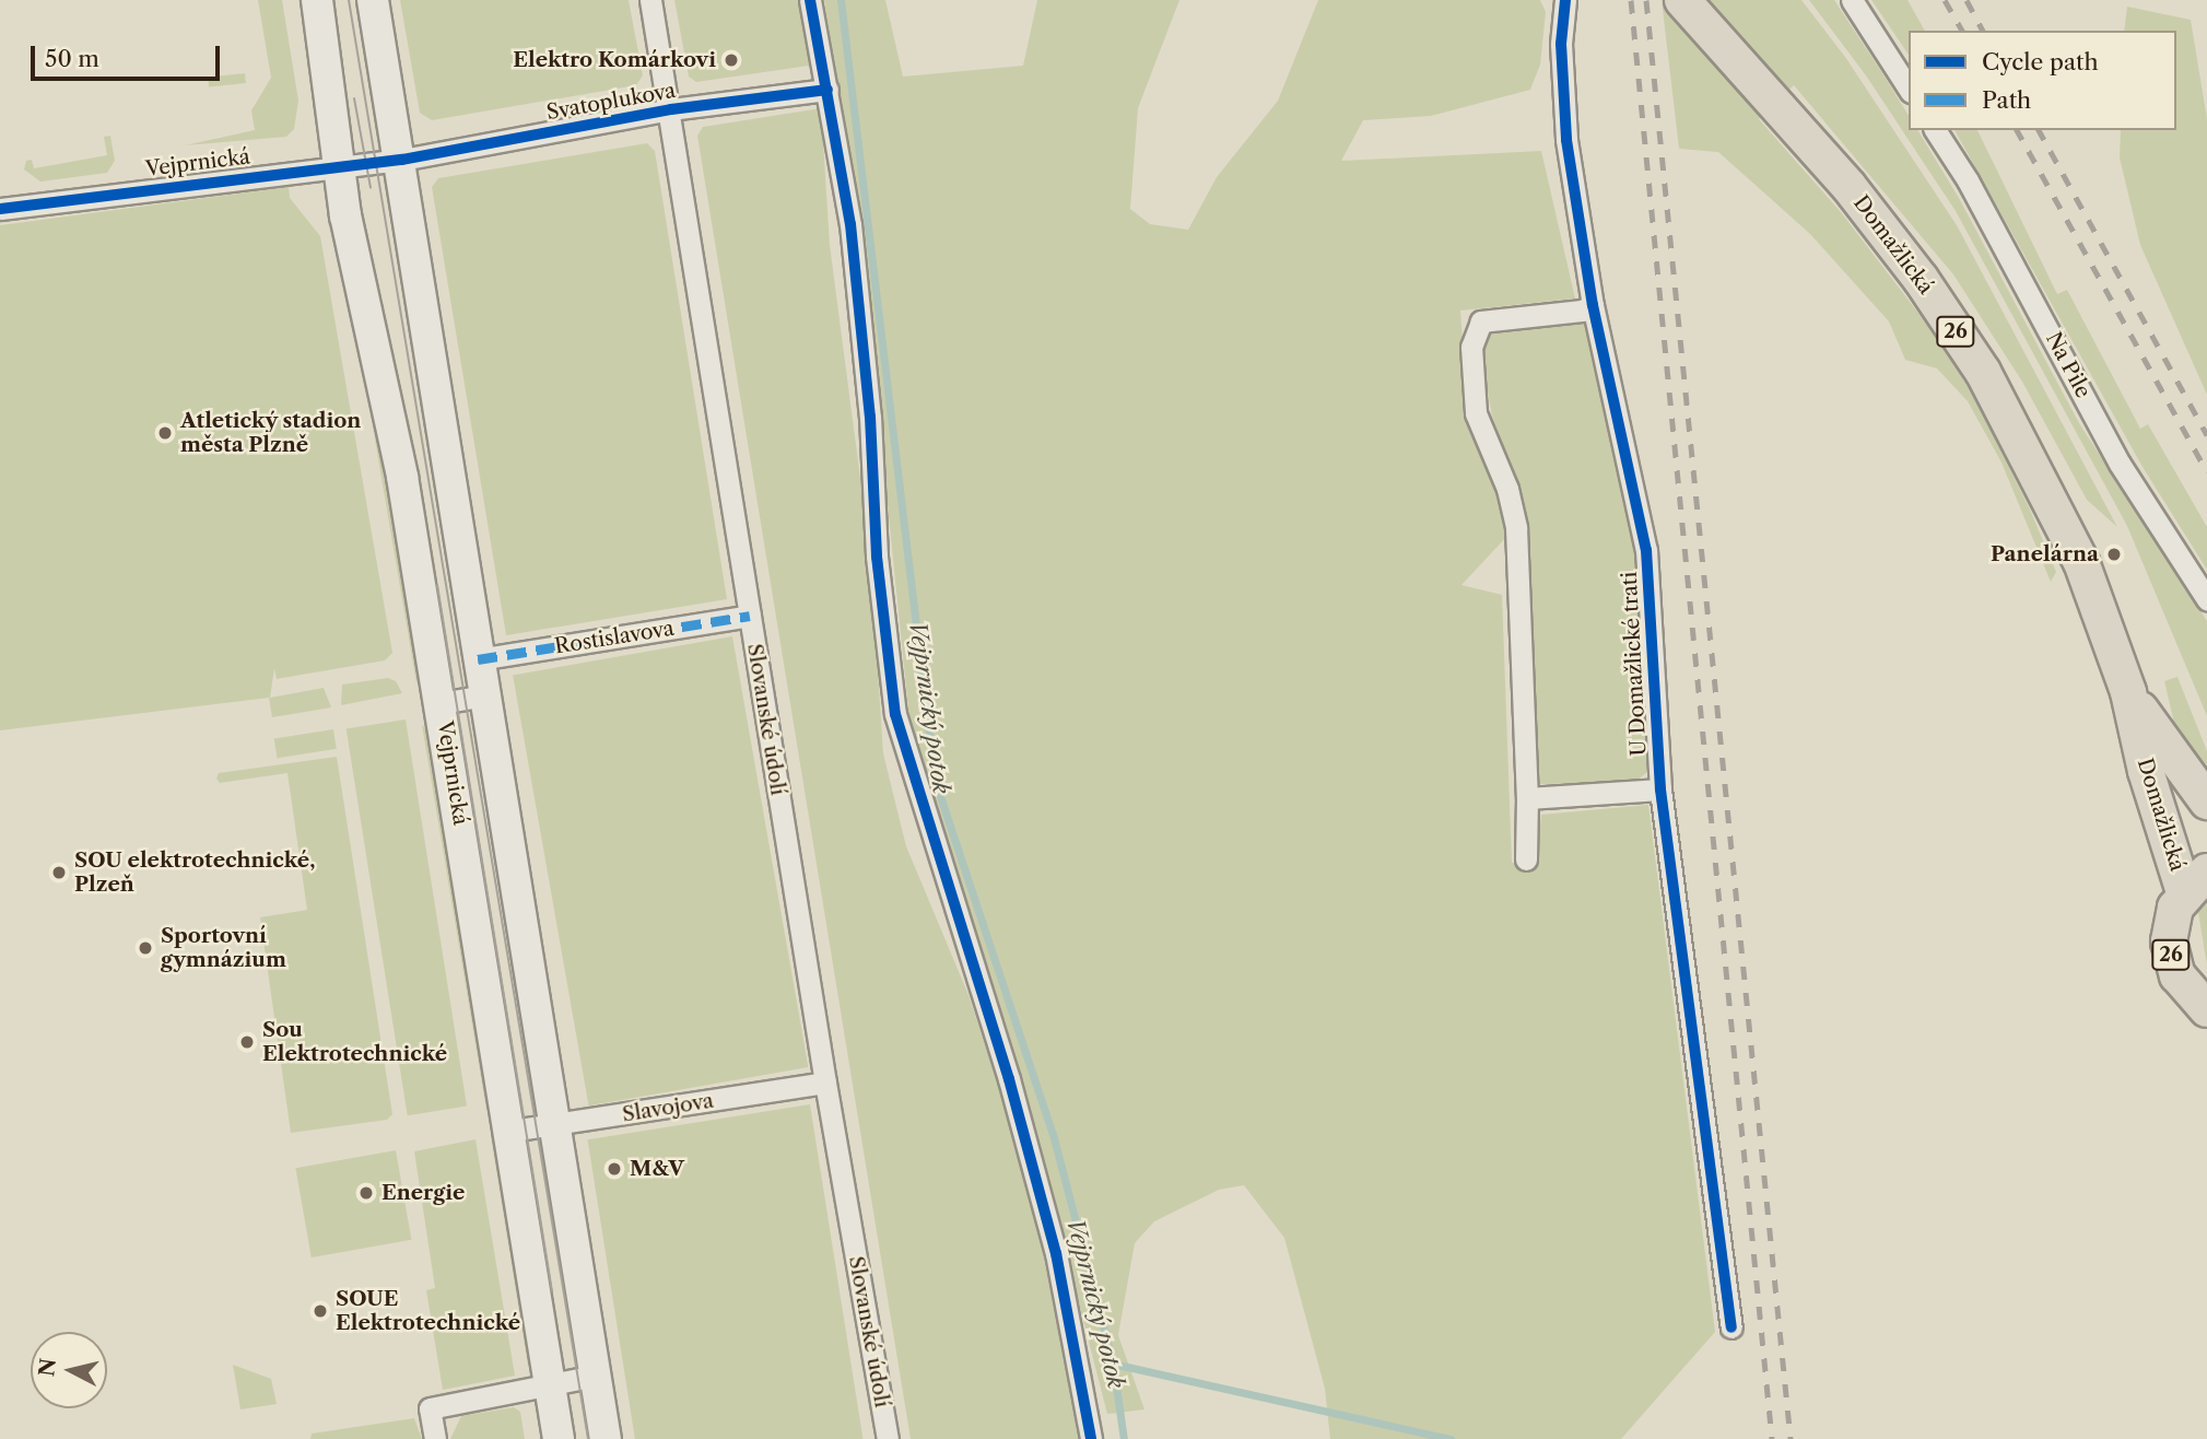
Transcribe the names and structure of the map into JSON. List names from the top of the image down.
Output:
{
  "streets": {
    "main road": ["Vejprnická", "Domažlická", "26"],
    "street": [
      "Svatoplukova",
      "Na Pile",
      "Rostislavova",
      "U Domažlické trati",
      "Slovanské údolí",
      "Slavojova"
    ]
  },
  "crossings": [
    ["Svatoplukova", "Vejprnická"],
    ["Svatoplukova", "Slovanské údolí"],
    ["Vejprnická", "Rostislavova"],
    ["Vejprnická", "Slavojova"],
    ["Rostislavova", "Slovanské údolí"],
    ["Slovanské údolí", "Slavojova"]
  ],
  "water": ["Vejprnický potok"],
  "places": [
    "Elektro Komárkovi",
    "Atletický stadion města Plzně",
    "Panelárna",
    "SOU elektrotechnické, Plzeň",
    "Sportovní gymnázium",
    "Sou Elektrotechnické",
    "M&V",
    "Energie",
    "SOUE Elektrotechnické"
  ],
  "legend": ["Cycle path", "Path"],
  "scale_bar": "50 m",
  "north": "left"
}
